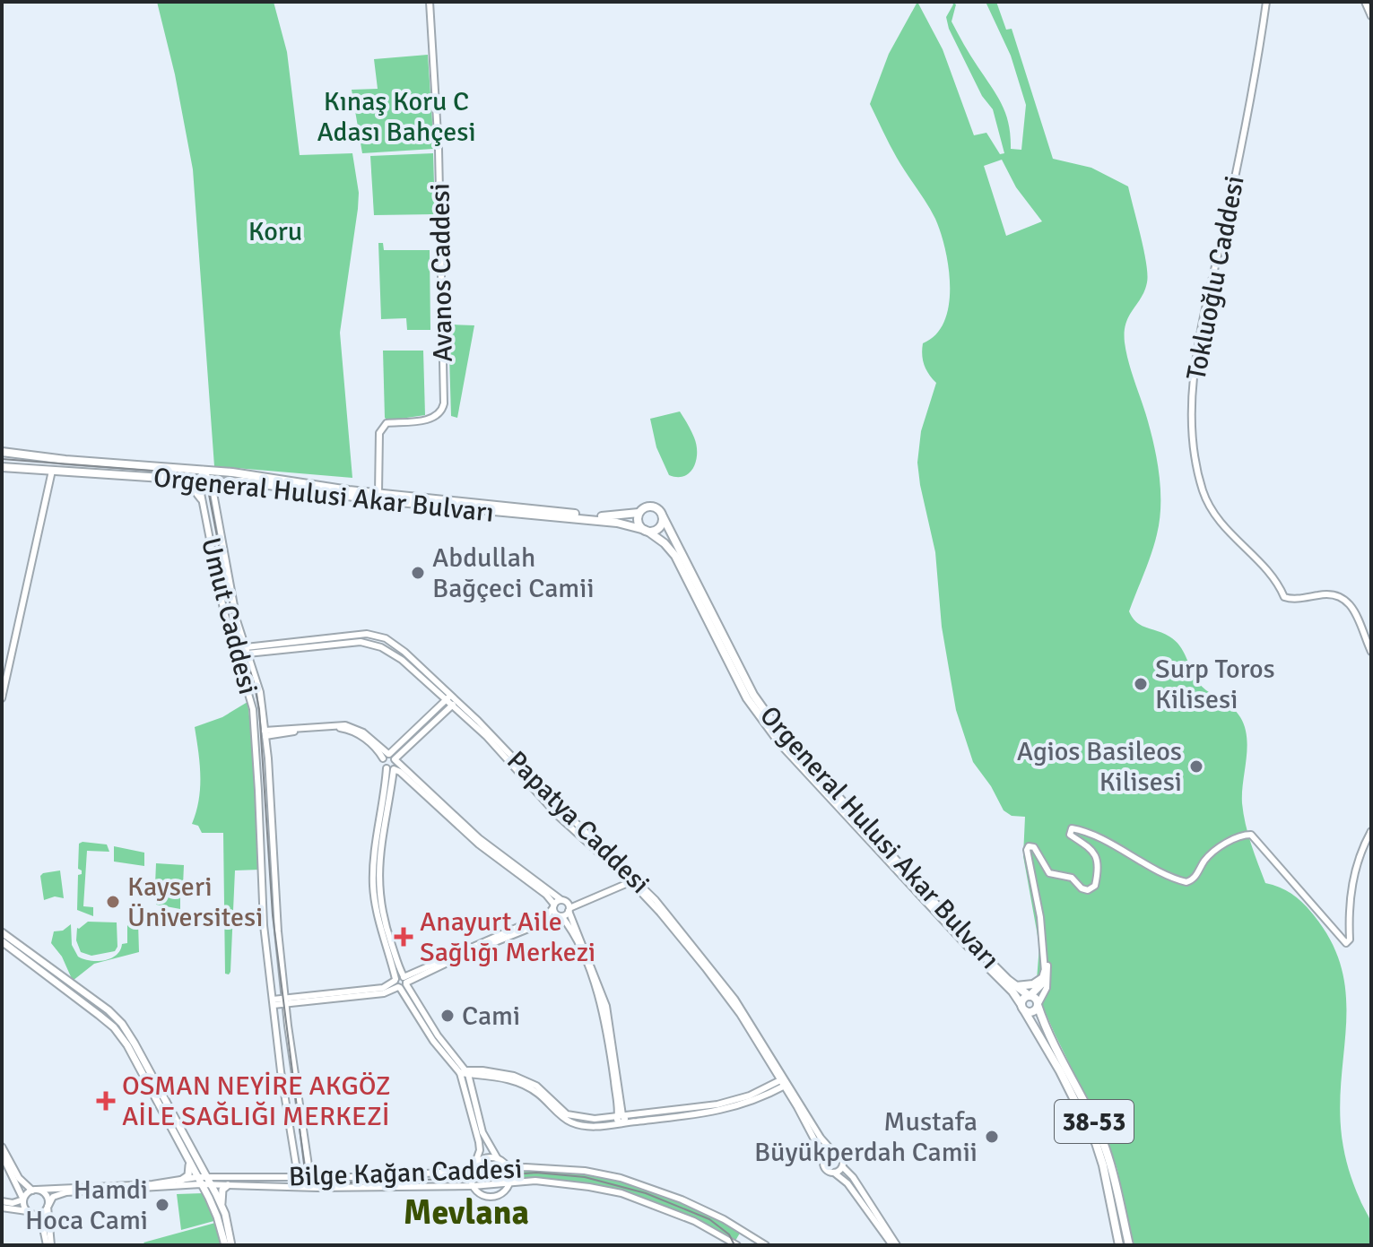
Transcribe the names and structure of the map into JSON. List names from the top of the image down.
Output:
{
  "streets": {
    "main road": ["Orgeneral Hulusi Akar Bulvarı", "38-53"],
    "street": [
      "Avanos Caddesi",
      "Tokluoğlu Caddesi",
      "Umut Caddesi",
      "Papatya Caddesi",
      "Bilge Kağan Caddesi"
    ]
  },
  "crossings": [
    ["Avanos Caddesi", "Orgeneral Hulusi Akar Bulvarı"],
    ["Orgeneral Hulusi Akar Bulvarı", "Umut Caddesi"],
    ["Orgeneral Hulusi Akar Bulvarı", "38-53"],
    ["Umut Caddesi", "Papatya Caddesi"],
    ["Umut Caddesi", "Bilge Kağan Caddesi"]
  ],
  "districts": ["Mevlana"],
  "parks": ["Kınaş Koru C Adası Bahçesi", "Koru"],
  "places": {
    "other": [
      "Abdullah Bağçeci Camii",
      "Surp Toros Kilisesi",
      "Agios Basileos Kilisesi",
      "Kayseri Üniversitesi",
      "Cami",
      "Mustafa Büyükperdah Camii",
      "Hamdi Hoca Cami"
    ],
    "health": ["Anayurt Aile Sağlığı Merkezi", "OSMAN NEYİRE AKGÖZ AİLE SAĞLIĞI MERKEZİ"]
  }
}
